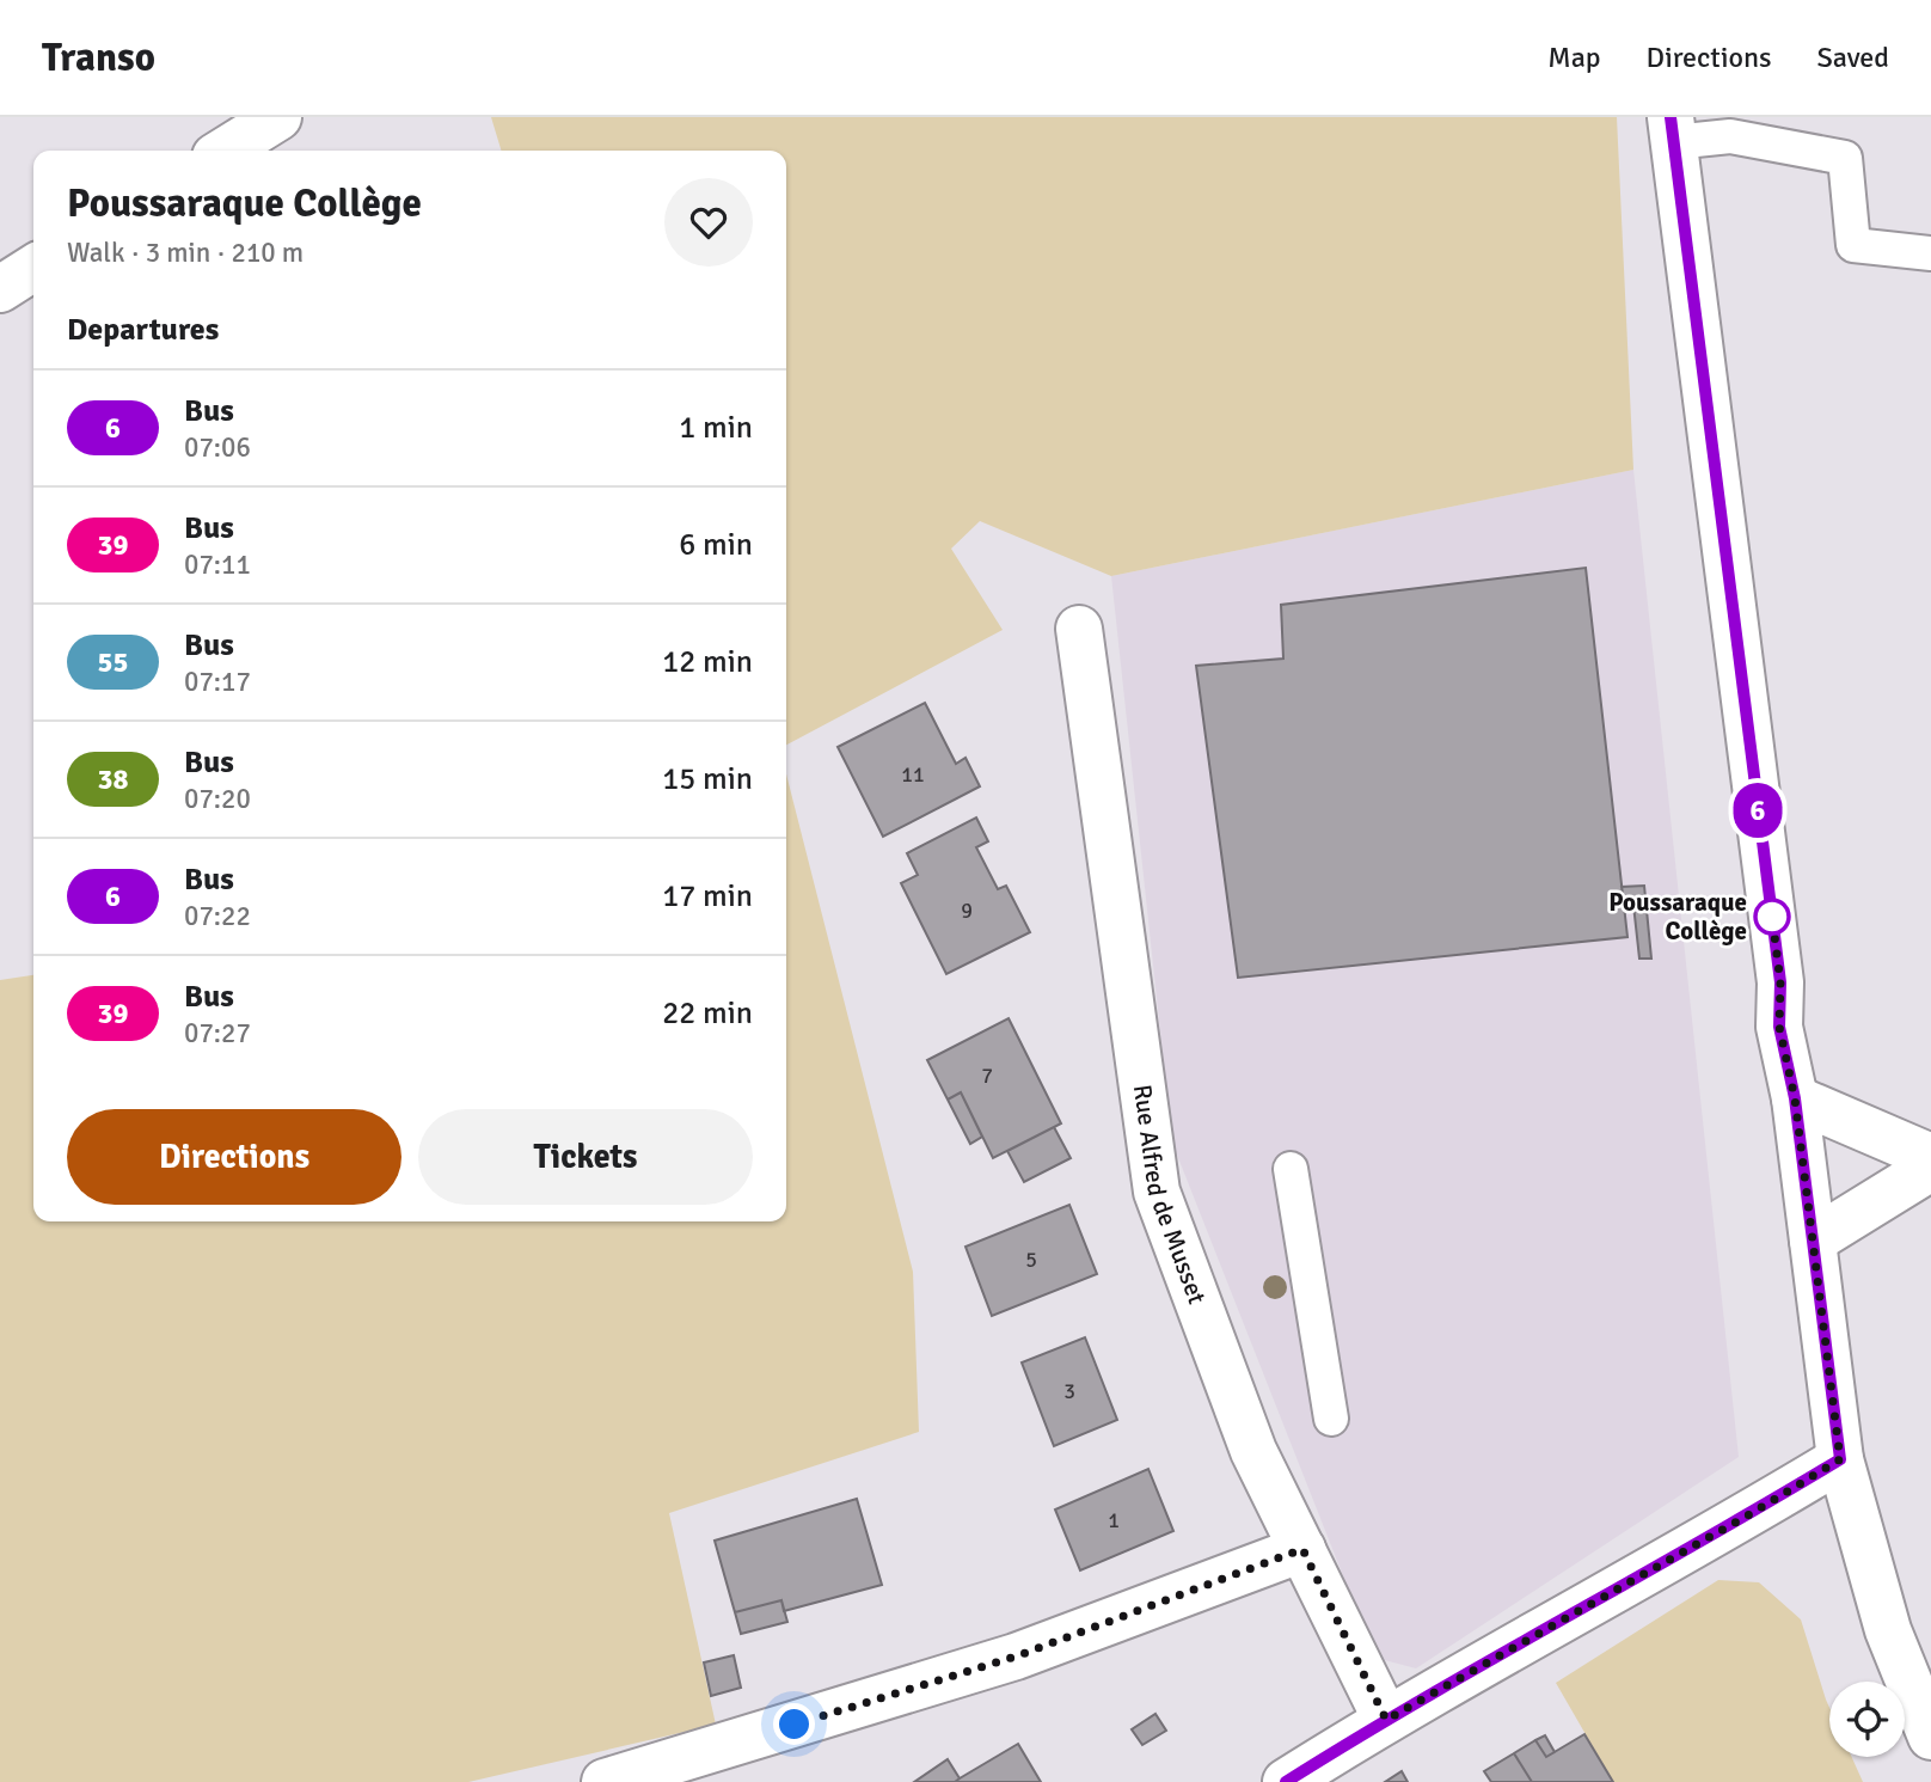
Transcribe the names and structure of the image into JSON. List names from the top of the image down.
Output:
{
  "streets": {
    "street": ["Rue Alfred de Musset"]
  },
  "places": ["Poussaraque Collège"],
  "lines": ["bus line 6"],
  "house_numbers": [
    "11",
    "9",
    "7",
    "5",
    "3",
    "1"
  ],
  "page": {
    "header": "Transo",
    "nav": ["Map", "Directions", "Saved"],
    "on_map": "6",
    "heading": [
      ["Poussaraque Collège", "Walk · 3 min · 210 m"],
      "Departures"
    ],
    "list": [
      {
        "mark": "6",
        "name": "Bus",
        "note": "07:06",
        "value": "1 min"
      },
      {
        "mark": "39",
        "name": "Bus",
        "note": "07:11",
        "value": "6 min"
      },
      {
        "mark": "55",
        "name": "Bus",
        "note": "07:17",
        "value": "12 min"
      },
      {
        "mark": "38",
        "name": "Bus",
        "note": "07:20",
        "value": "15 min"
      },
      {
        "mark": "6",
        "name": "Bus",
        "note": "07:22",
        "value": "17 min"
      },
      {
        "mark": "39",
        "name": "Bus",
        "note": "07:27",
        "value": "22 min"
      }
    ],
    "buttons": ["Directions", "Tickets"]
  }
}
